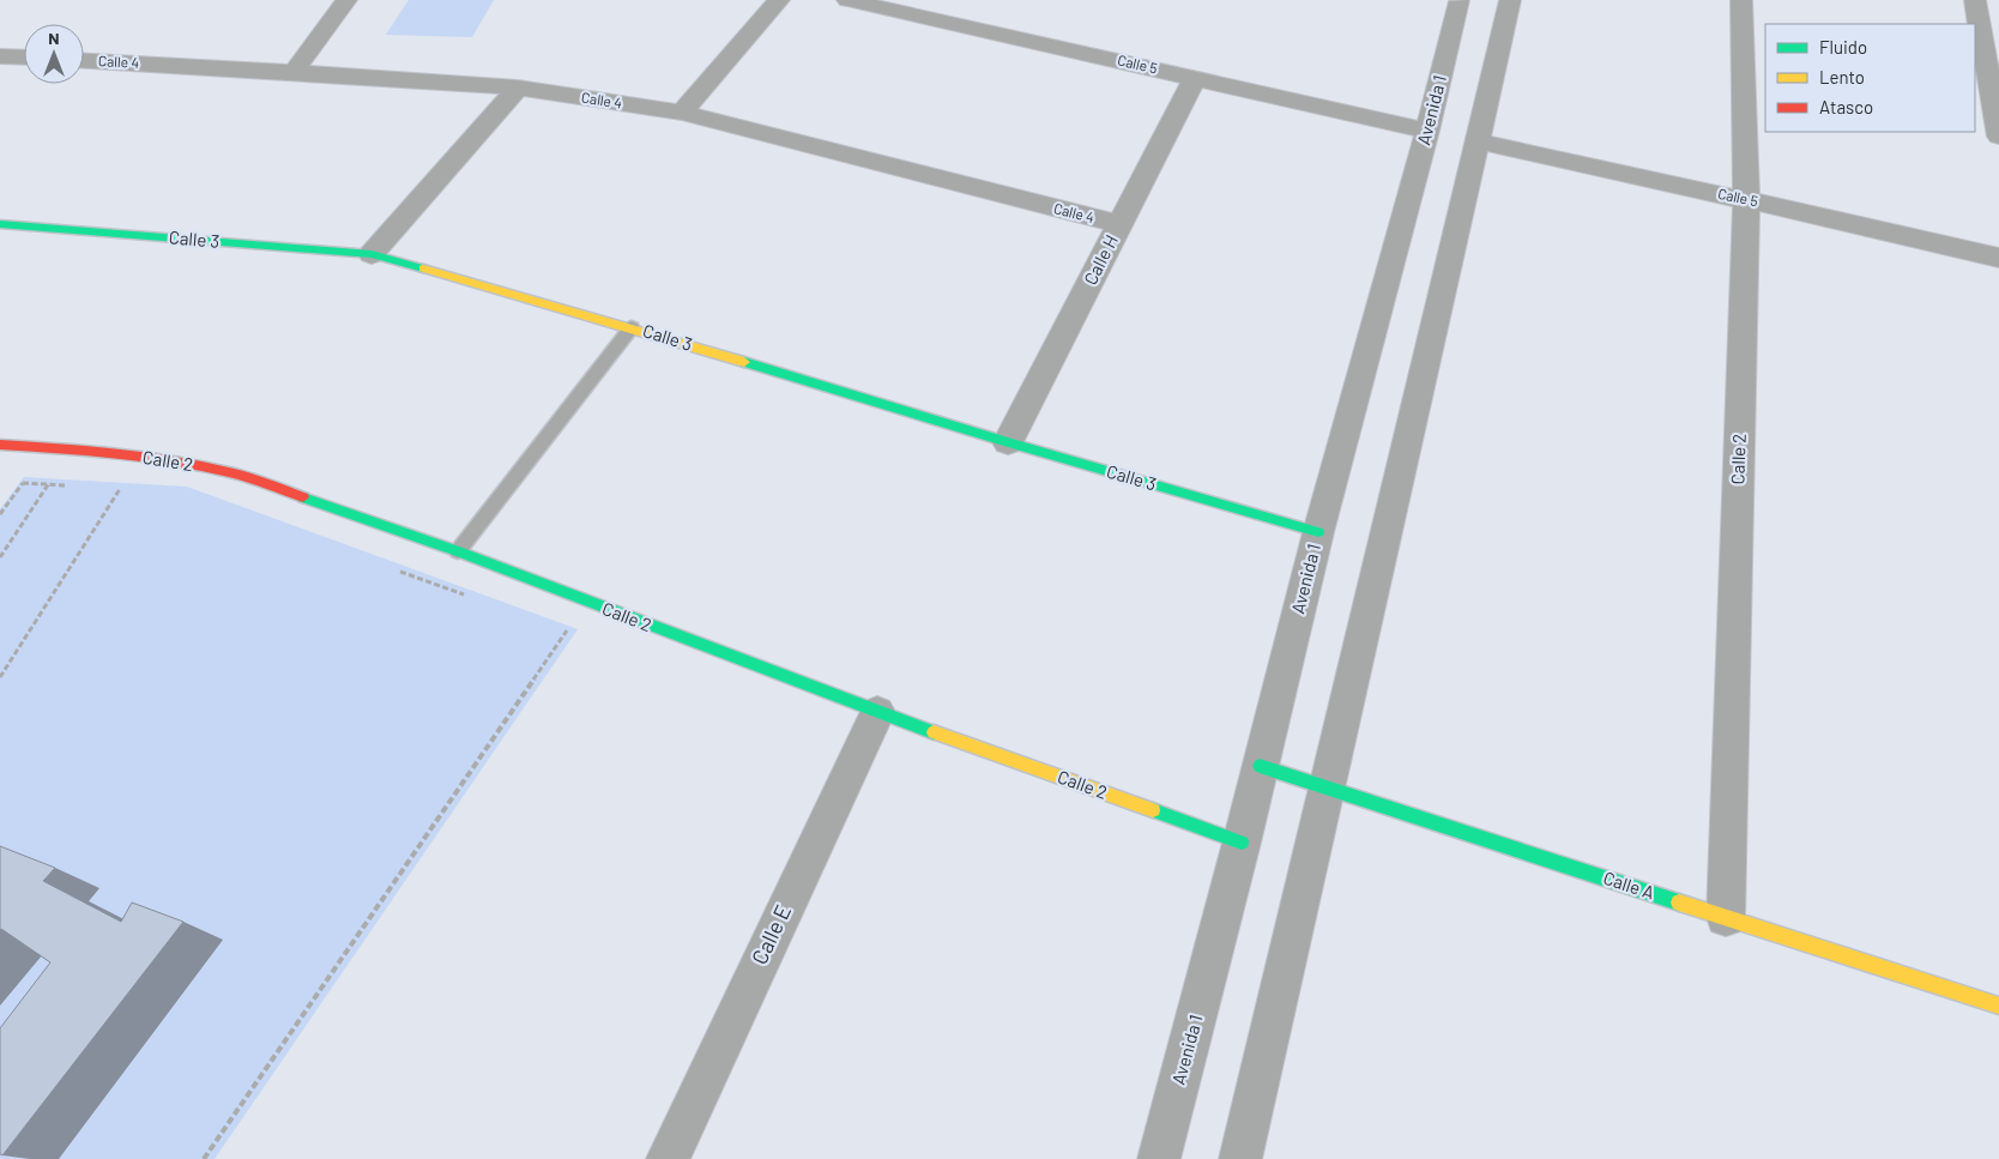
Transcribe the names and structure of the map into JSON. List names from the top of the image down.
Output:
{
  "streets": {
    "street": [
      "Calle 4",
      "Calle 5",
      "Avenida 1",
      "Calle 3",
      "Calle H",
      "Calle 2",
      "Calle A",
      "Calle E"
    ]
  },
  "crossings": [
    ["Calle 4", "Calle H"],
    ["Calle 5", "Avenida 1"],
    ["Calle 5", "Calle H"],
    ["Calle 5", "Calle 2"],
    ["Avenida 1", "Calle 3"],
    ["Avenida 1", "Calle 2"],
    ["Avenida 1", "Calle A"],
    ["Calle 3", "Calle H"],
    ["Calle 2", "Calle A"],
    ["Calle 2", "Calle E"]
  ],
  "legend": ["Fluido", "Lento", "Atasco"],
  "north": "top"
}
